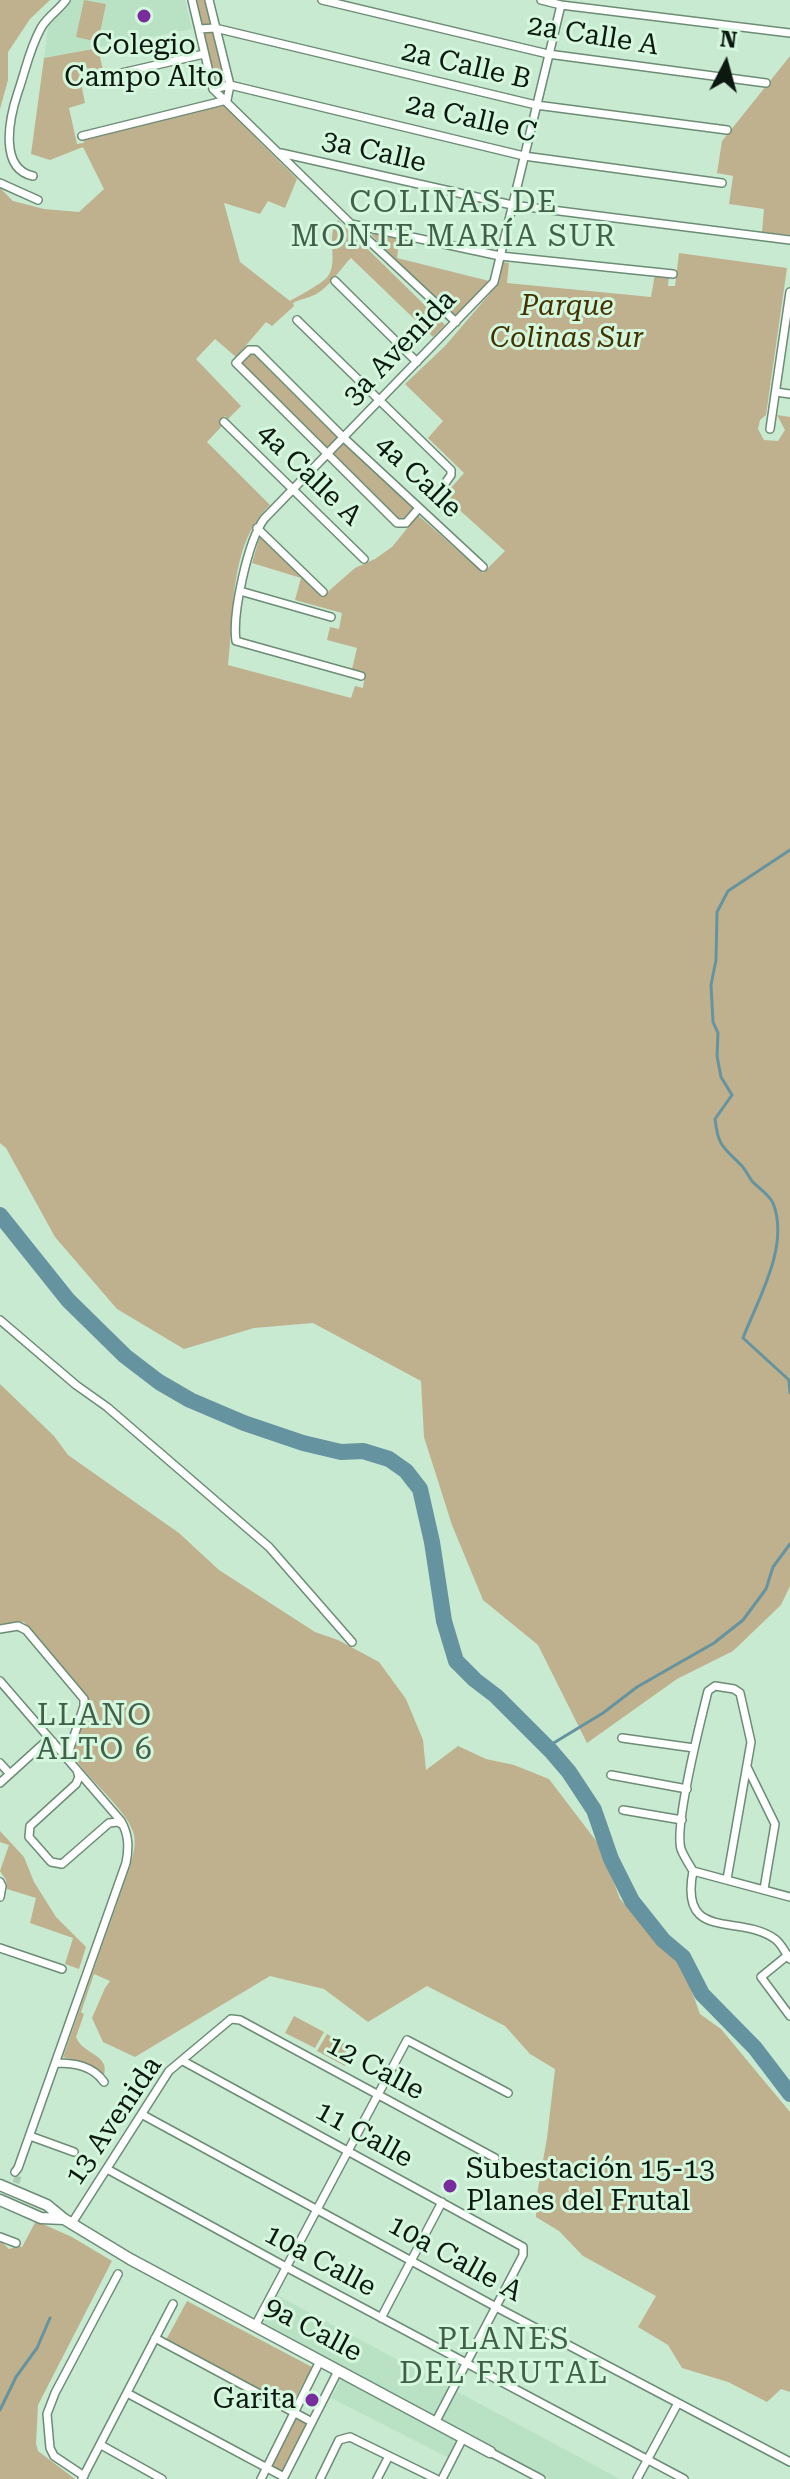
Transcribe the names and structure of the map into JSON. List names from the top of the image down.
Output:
{
  "streets": {
    "street": [
      "2a Calle A",
      "2a Calle B",
      "2a Calle C",
      "3a Calle",
      "3a Avenida",
      "4a Calle A",
      "4a Calle",
      "12 Calle",
      "13 Avenida",
      "11 Calle",
      "10a Calle A",
      "10a Calle",
      "9a Calle"
    ]
  },
  "crossings": [
    ["2a Calle A", "3a Avenida"],
    ["2a Calle B", "3a Avenida"],
    ["2a Calle C", "3a Avenida"],
    ["3a Calle", "3a Avenida"],
    ["3a Avenida", "4a Calle A"],
    ["3a Avenida", "4a Calle"],
    ["12 Calle", "13 Avenida"],
    ["13 Avenida", "11 Calle"],
    ["13 Avenida", "10a Calle A"],
    ["13 Avenida", "10a Calle"],
    ["13 Avenida", "9a Calle"],
    ["11 Calle", "10a Calle A"]
  ],
  "districts": ["COLINAS DE MONTE MARÍA SUR", "LLANO ALTO 6", "PLANES DEL FRUTAL"],
  "parks": ["Parque Colinas Sur"],
  "places": ["Colegio Campo Alto", "Subestación 15-13 Planes del Frutal", "Garita"],
  "north": "top"
}
